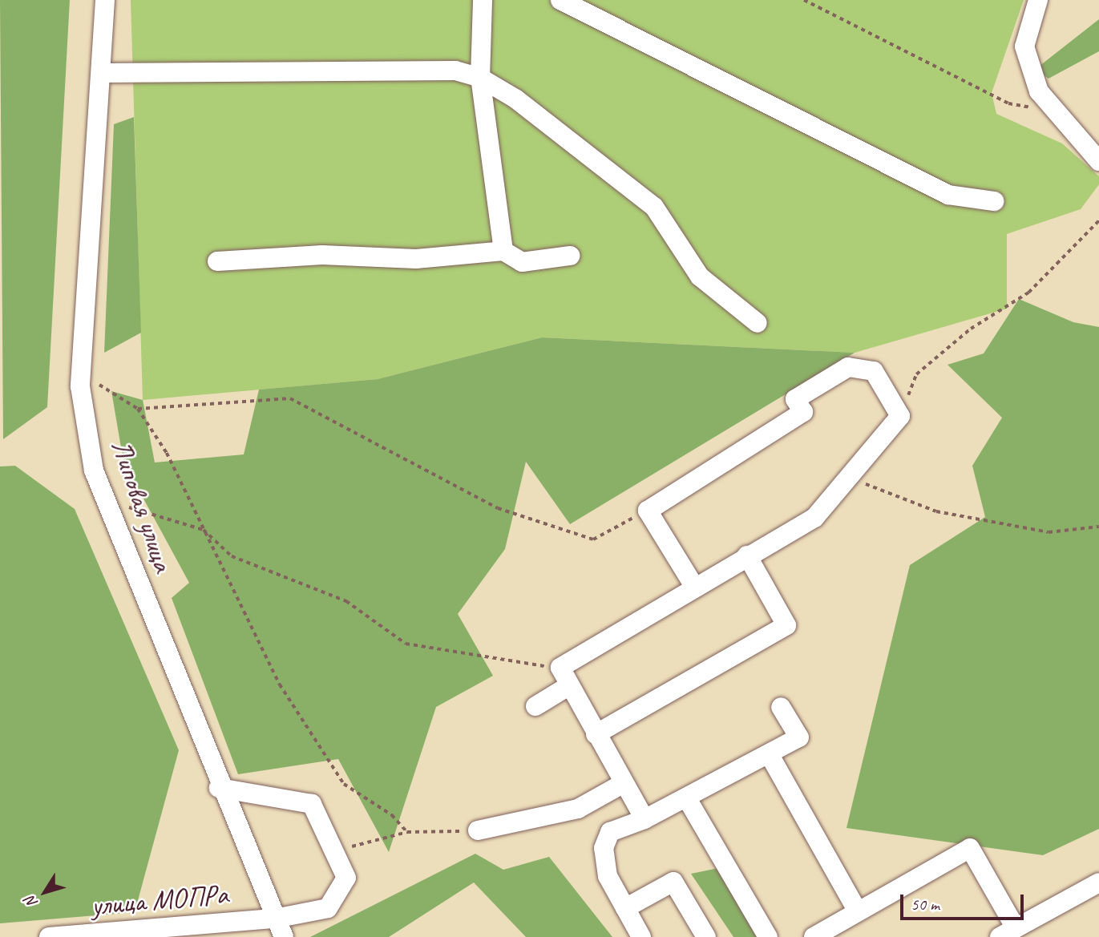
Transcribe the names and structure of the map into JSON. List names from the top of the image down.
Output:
{
  "streets": {
    "street": ["Липовая улица", "улица МОПРа"]
  },
  "crossings": [
    ["Липовая улица", "улица МОПРа"]
  ],
  "scale_bar": "50 m",
  "north": "bottom left"
}
